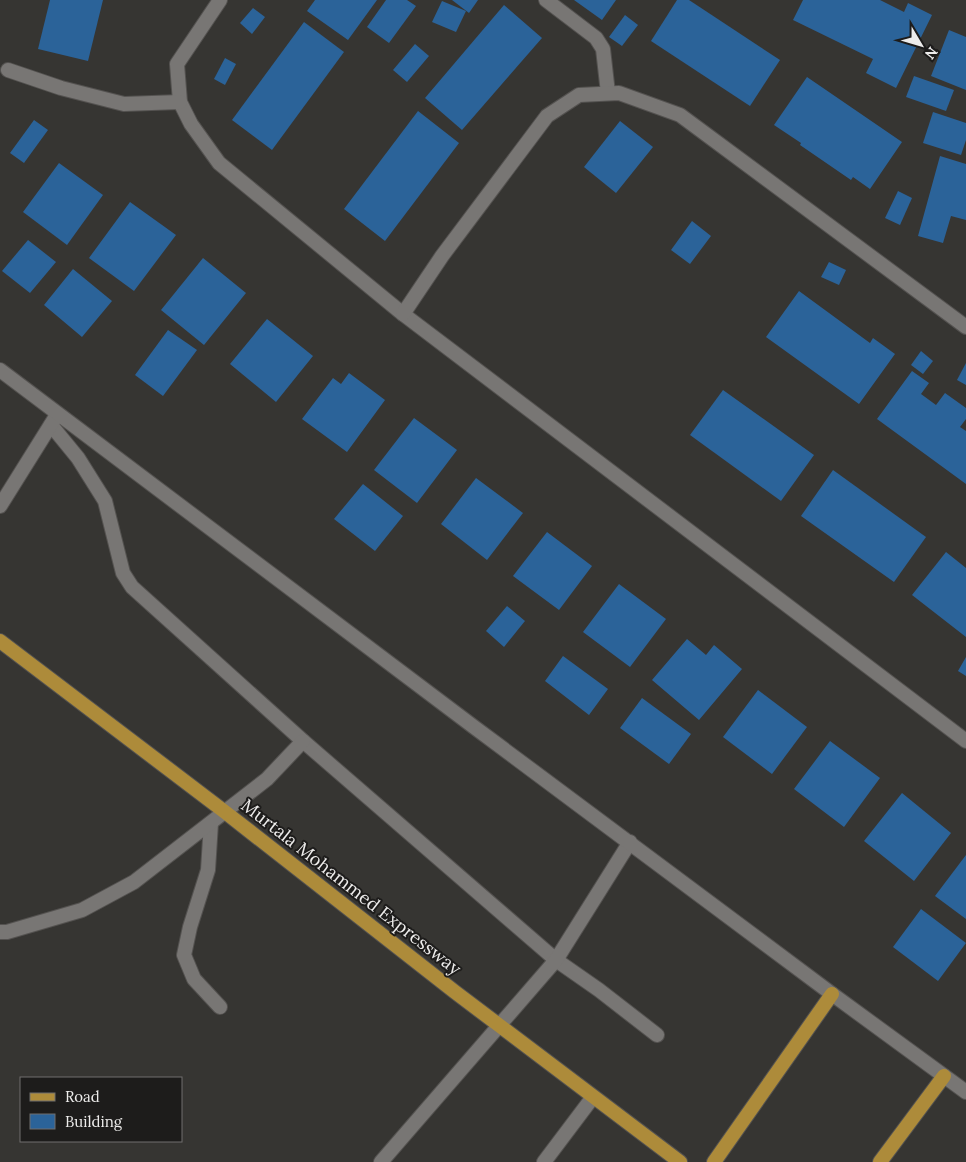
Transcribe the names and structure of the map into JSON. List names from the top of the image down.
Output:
{
  "streets": {
    "main road": ["Murtala Mohammed Expressway"]
  },
  "legend": ["Road", "Building"],
  "north": "bottom right"
}
